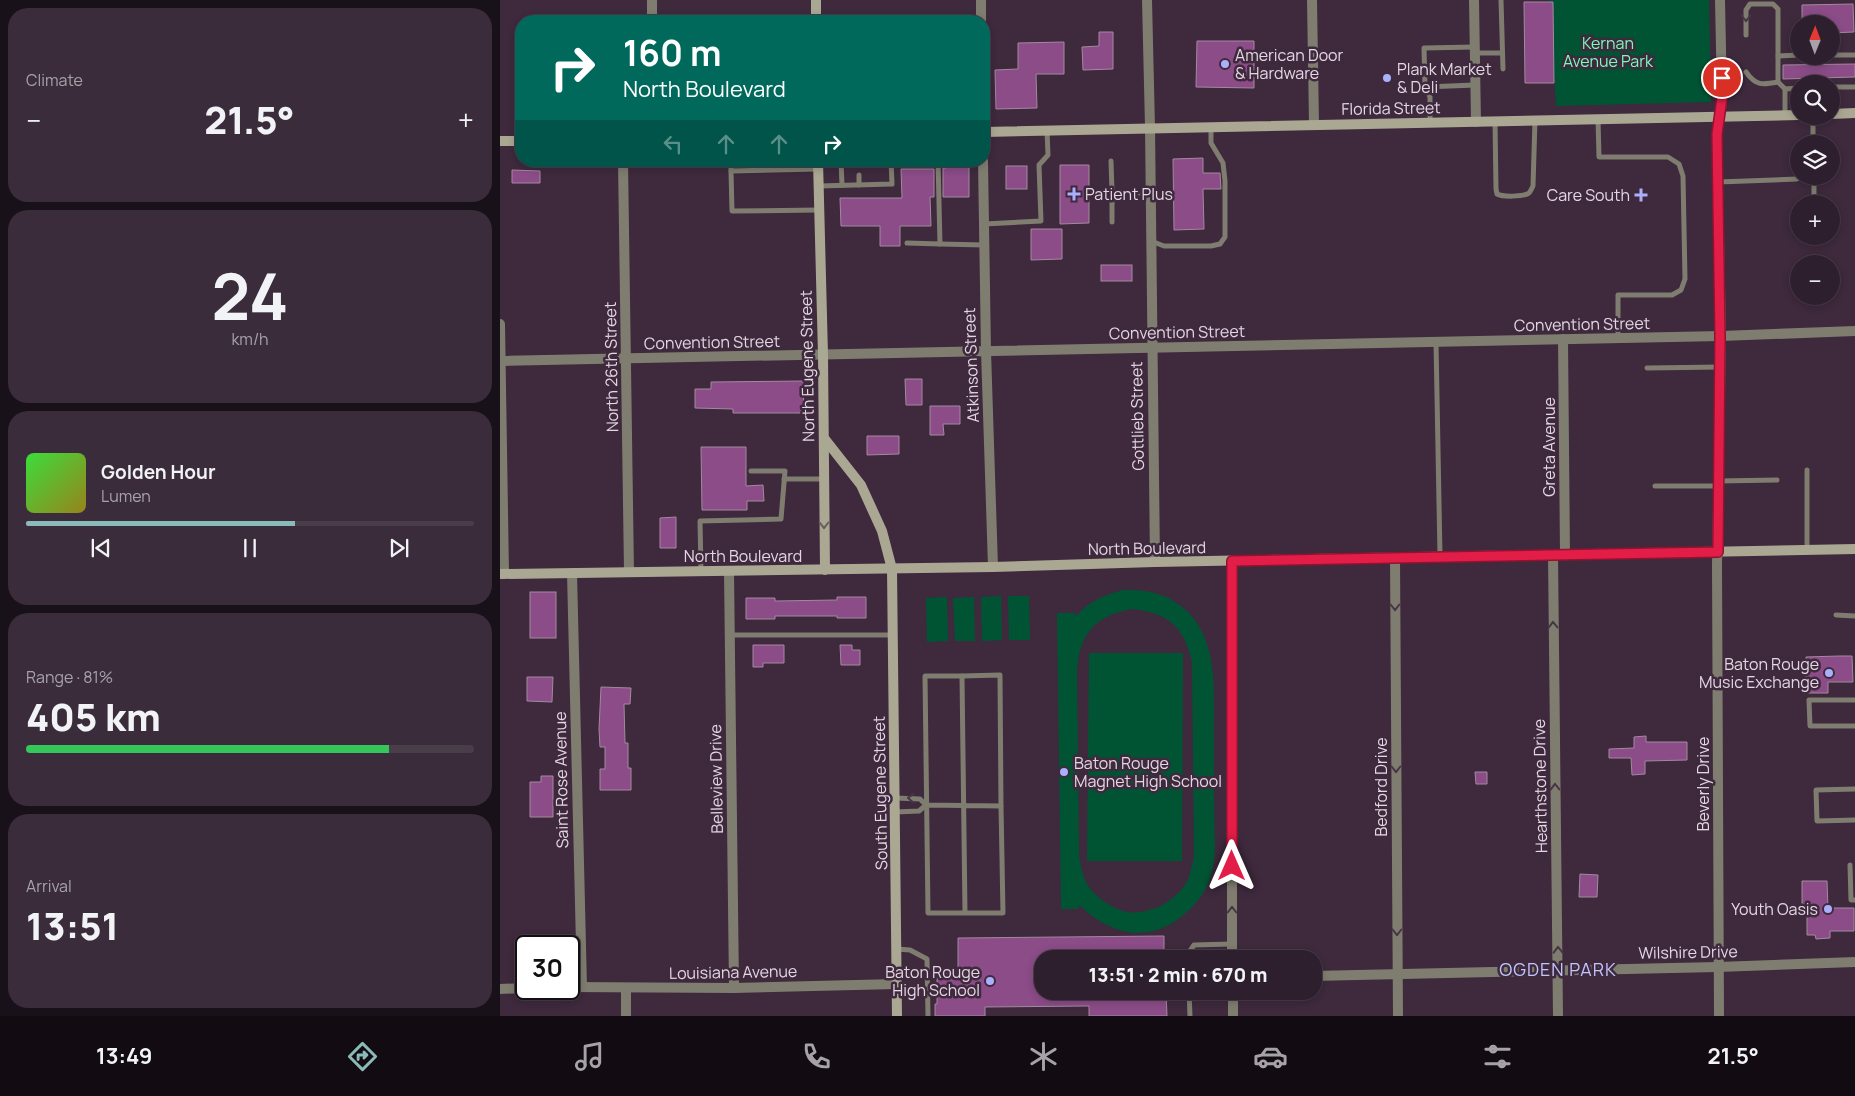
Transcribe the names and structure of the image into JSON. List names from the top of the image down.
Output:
{
  "streets": {
    "street": [
      "Florida Street",
      "Convention Street",
      "Atkinson Street",
      "North Eugene Street",
      "North 26th Street",
      "Gottlieb Street",
      "Greta Avenue",
      "North Boulevard",
      "Belleview Drive",
      "Saint Rose Avenue",
      "Beverly Drive",
      "Hearthstone Drive",
      "Bedford Drive",
      "South Eugene Street",
      "Wilshire Drive",
      "Louisiana Avenue"
    ]
  },
  "crossings": [
    ["Florida Street", "Gottlieb Street"],
    ["Florida Street", "Beverly Drive"],
    ["Convention Street", "Atkinson Street"],
    ["Convention Street", "North Eugene Street"],
    ["Convention Street", "North 26th Street"],
    ["Convention Street", "Gottlieb Street"],
    ["Convention Street", "Greta Avenue"],
    ["Convention Street", "Beverly Drive"],
    ["Atkinson Street", "North Boulevard"],
    ["North Eugene Street", "North Boulevard"],
    ["North Eugene Street", "South Eugene Street"],
    ["North 26th Street", "North Boulevard"],
    ["Gottlieb Street", "North Boulevard"],
    ["Greta Avenue", "North Boulevard"],
    ["North Boulevard", "Belleview Drive"],
    ["North Boulevard", "Saint Rose Avenue"],
    ["North Boulevard", "Beverly Drive"],
    ["North Boulevard", "Hearthstone Drive"],
    ["North Boulevard", "Bedford Drive"],
    ["North Boulevard", "South Eugene Street"],
    ["Belleview Drive", "Louisiana Avenue"],
    ["Saint Rose Avenue", "Louisiana Avenue"],
    ["Beverly Drive", "Wilshire Drive"],
    ["Hearthstone Drive", "Wilshire Drive"],
    ["Bedford Drive", "Wilshire Drive"],
    ["South Eugene Street", "Louisiana Avenue"]
  ],
  "one_way": ["Hearthstone Drive", "Bedford Drive"],
  "districts": ["OGDEN PARK"],
  "parks": ["Kernan Avenue Park"],
  "places": {
    "other": [
      "American Door & Hardware",
      "Plank Market & Deli",
      "Baton Rouge Music Exchange",
      "Baton Rouge Magnet High School",
      "Youth Oasis",
      "Baton Rouge High School"
    ],
    "health": ["Patient Plus", "Care South"]
  },
  "north": "top",
  "page": {
    "tile": [
      "Climate",
      ["24", "km/h"],
      ["Range · 81%", "405 km"],
      ["Arrival", "13:51"]
    ],
    "map_buttons": ["+", "−"],
    "turn": ["160 m", "North Boulevard"],
    "heat": ["−", "21.5°", "+"],
    "song": ["Golden Hour", "Lumen"],
    "limit": "30",
    "trip": "13:51 · 2 min · 670 m",
    "tabs": ["13:49", "21.5°"]
  }
}
